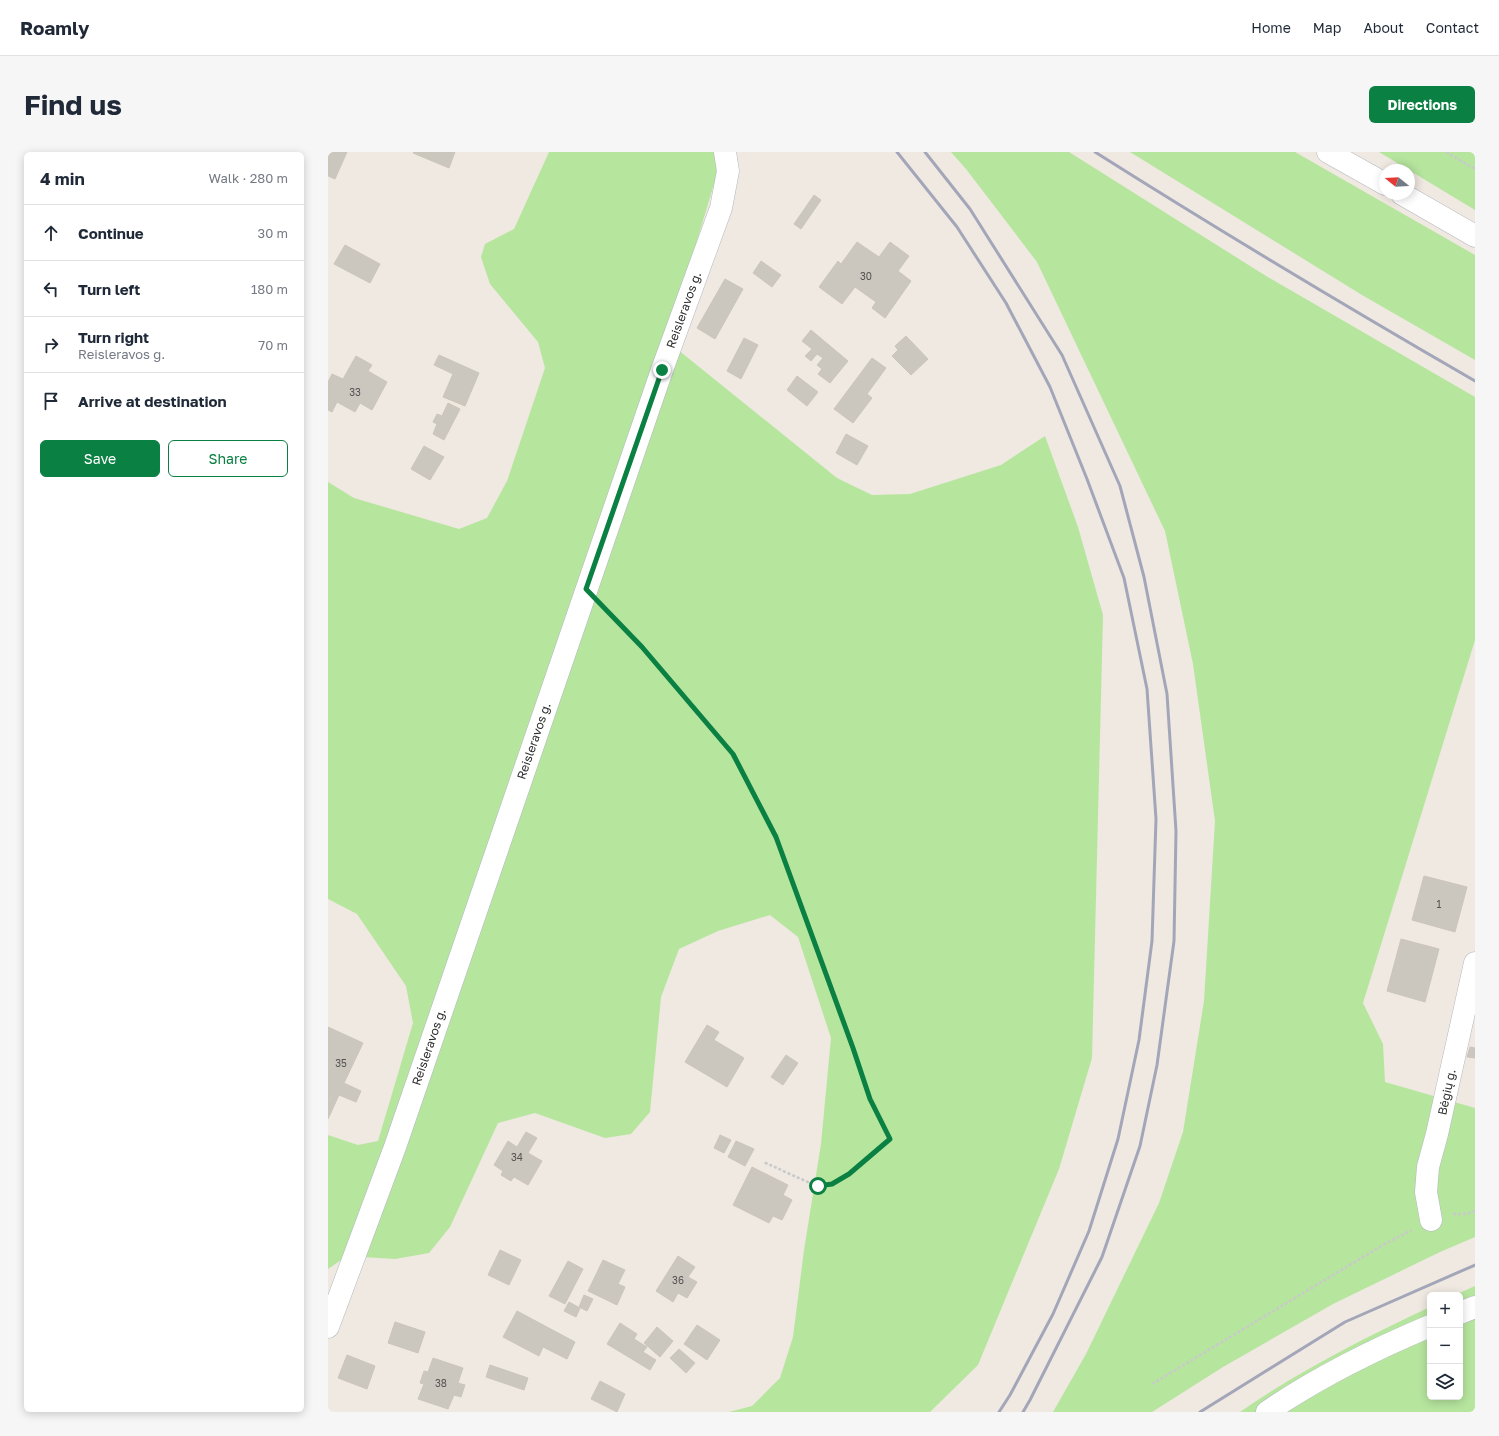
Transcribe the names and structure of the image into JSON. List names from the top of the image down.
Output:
{
  "streets": {
    "street": ["Reisleravos g.", "Bėgių g."]
  },
  "house_numbers": [
    "30",
    "33",
    "1",
    "35",
    "34",
    "36",
    "38"
  ],
  "north": "left",
  "page": {
    "header": "Roamly",
    "nav": [
      "Home",
      "Map",
      "About",
      "Contact"
    ],
    "buttons": [
      "Directions",
      ["Save", "Share"]
    ],
    "title": "Find us",
    "heading": ["4 min", "Walk · 280 m"],
    "list": [
      ["Continue", "30 m"],
      ["Turn left", "180 m"],
      ["Turn right", "Reisleravos g.", "70 m"],
      "Arrive at destination"
    ],
    "map_buttons": ["+", "−"]
  }
}
